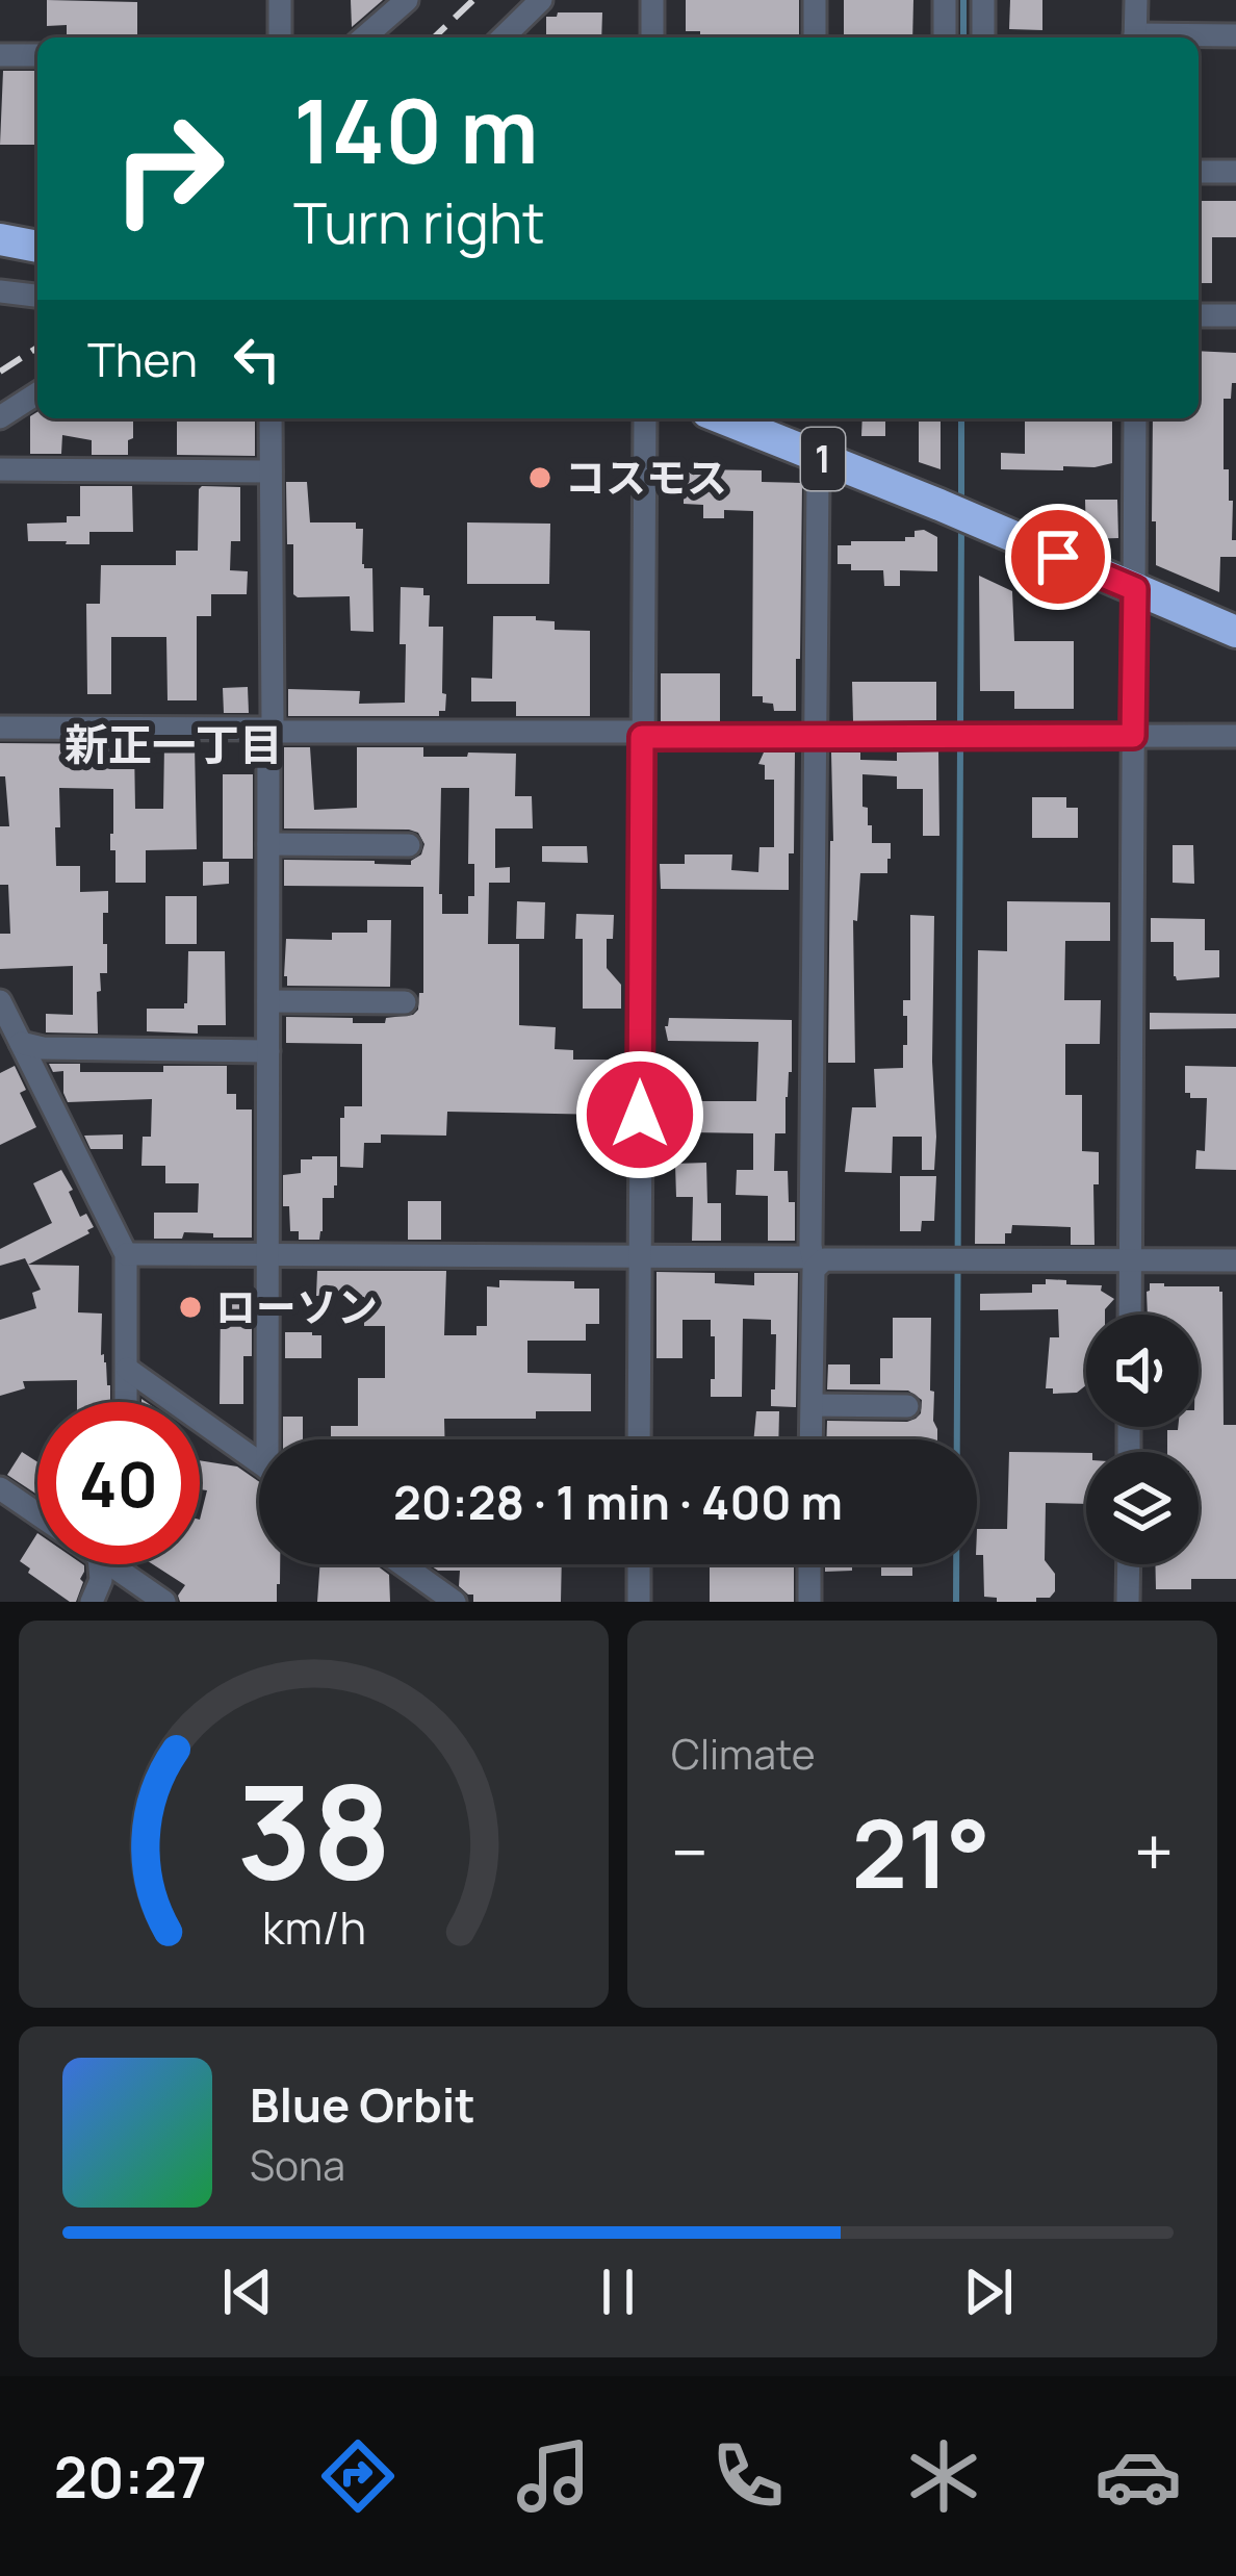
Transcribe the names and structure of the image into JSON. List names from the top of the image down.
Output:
{
  "streets": {
    "highway": ["1"]
  },
  "districts": ["新正一丁目"],
  "places": ["コスモス", "ローソン"],
  "page": {
    "turn": ["140 m", "Turn right"],
    "then": "Then",
    "limit": "40",
    "trip": "20:28 · 1 min · 400 m",
    "tile": "Climate",
    "heat": ["−", "21°", "+"],
    "song": ["Blue Orbit", "Sona"],
    "tabs": "20:27",
    "gauge": ["38", "km/h"]
  }
}
